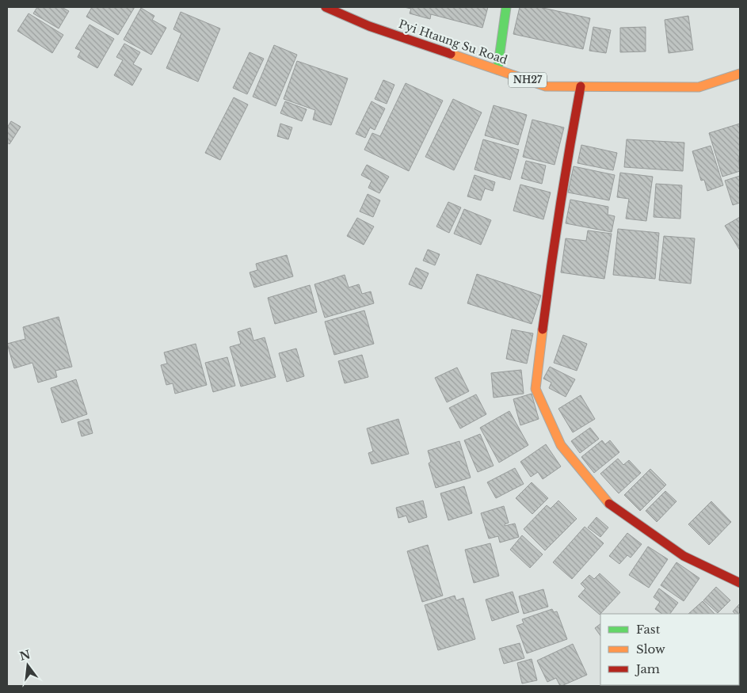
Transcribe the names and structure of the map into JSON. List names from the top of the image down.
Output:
{
  "streets": {
    "main road": ["Pyi Htaung Su Road", "NH27"]
  },
  "legend": ["Fast", "Slow", "Jam"],
  "north": "top"
}
